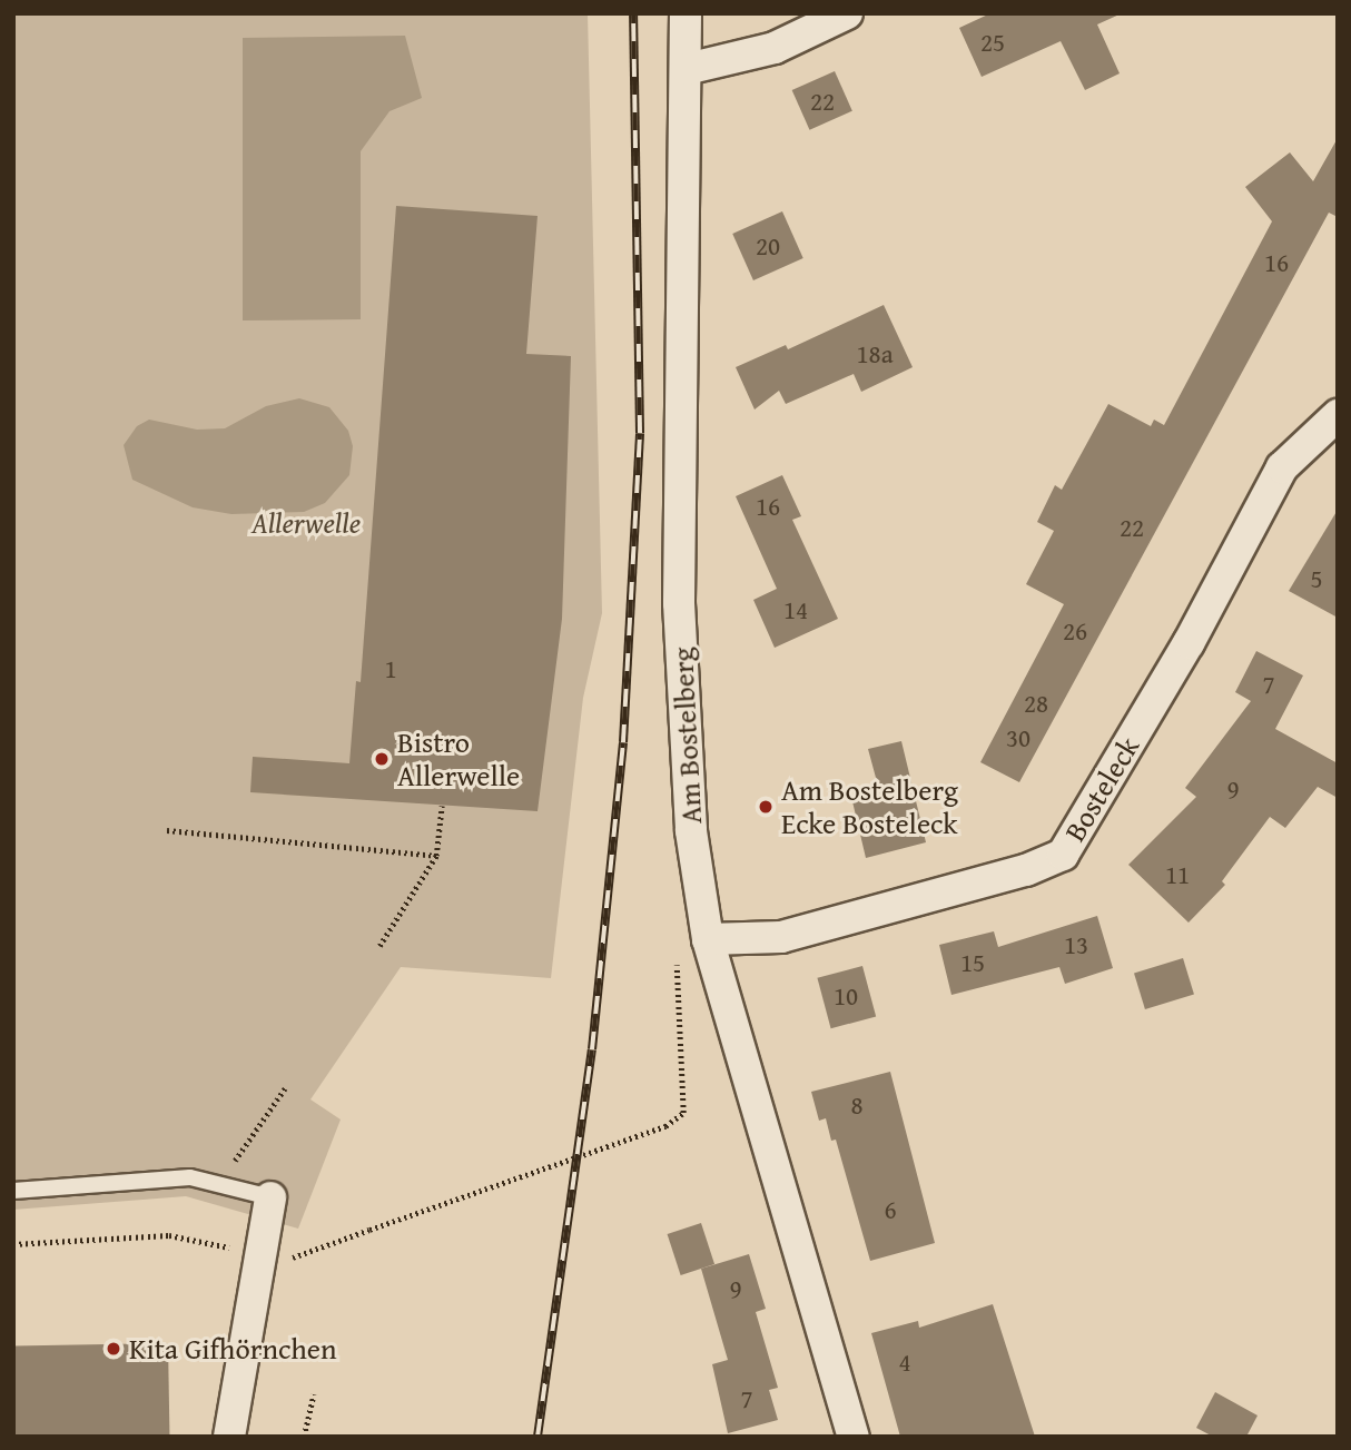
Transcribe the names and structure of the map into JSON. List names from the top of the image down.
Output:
{
  "streets": {
    "street": ["Am Bostelberg", "Bosteleck"]
  },
  "crossings": [
    ["Am Bostelberg", "Bosteleck"]
  ],
  "parks": ["Allerwelle"],
  "places": ["Bistro Allerwelle", "Am Bostelberg Ecke Bosteleck", "Kita Gifhörnchen"],
  "house_numbers": [
    "25",
    "22",
    "20",
    "16",
    "18a",
    "16",
    "22",
    "5",
    "14",
    "26",
    "1",
    "7",
    "28",
    "30",
    "9",
    "11",
    "13",
    "15",
    "10",
    "8",
    "6",
    "9",
    "4",
    "7"
  ]
}
